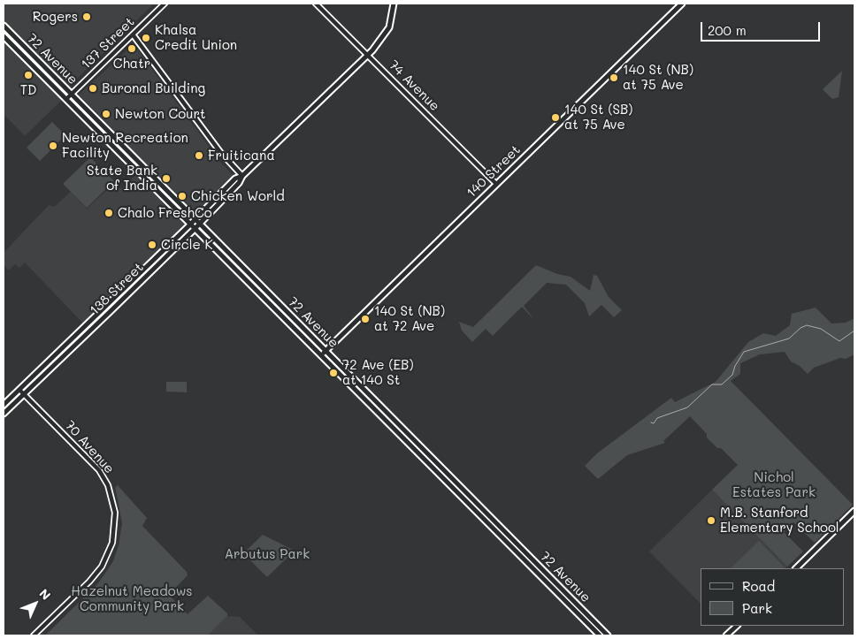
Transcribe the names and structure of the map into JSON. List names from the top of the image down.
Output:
{
  "streets": {
    "main road": ["72 Avenue", "140 Street", "138 Street"],
    "street": ["137 Street", "74 Avenue", "70 Avenue"]
  },
  "crossings": [
    ["137 Street", "72 Avenue"],
    ["72 Avenue", "140 Street"],
    ["72 Avenue", "138 Street"],
    ["74 Avenue", "140 Street"],
    ["74 Avenue", "138 Street"],
    ["138 Street", "70 Avenue"]
  ],
  "parks": ["Nichol Estates Park", "Arbutus Park", "Hazelnut Meadows Community Park"],
  "places": [
    "Rogers",
    "Khalsa Credit Union",
    "Chatr",
    "TD",
    "140 St (NB) at 75 Ave",
    "Buronal Building",
    "Newton Court",
    "140 St (SB) at 75 Ave",
    "Newton Recreation Facility",
    "Fruiticana",
    "State Bank of India",
    "Chicken World",
    "Chalo FreshCo",
    "Circle K",
    "140 St (NB) at 72 Ave",
    "72 Ave (EB) at 140 St",
    "M.B. Stanford Elementary School"
  ],
  "legend": ["Road", "Park"],
  "scale_bar": "200 m",
  "north": "top right"
}
